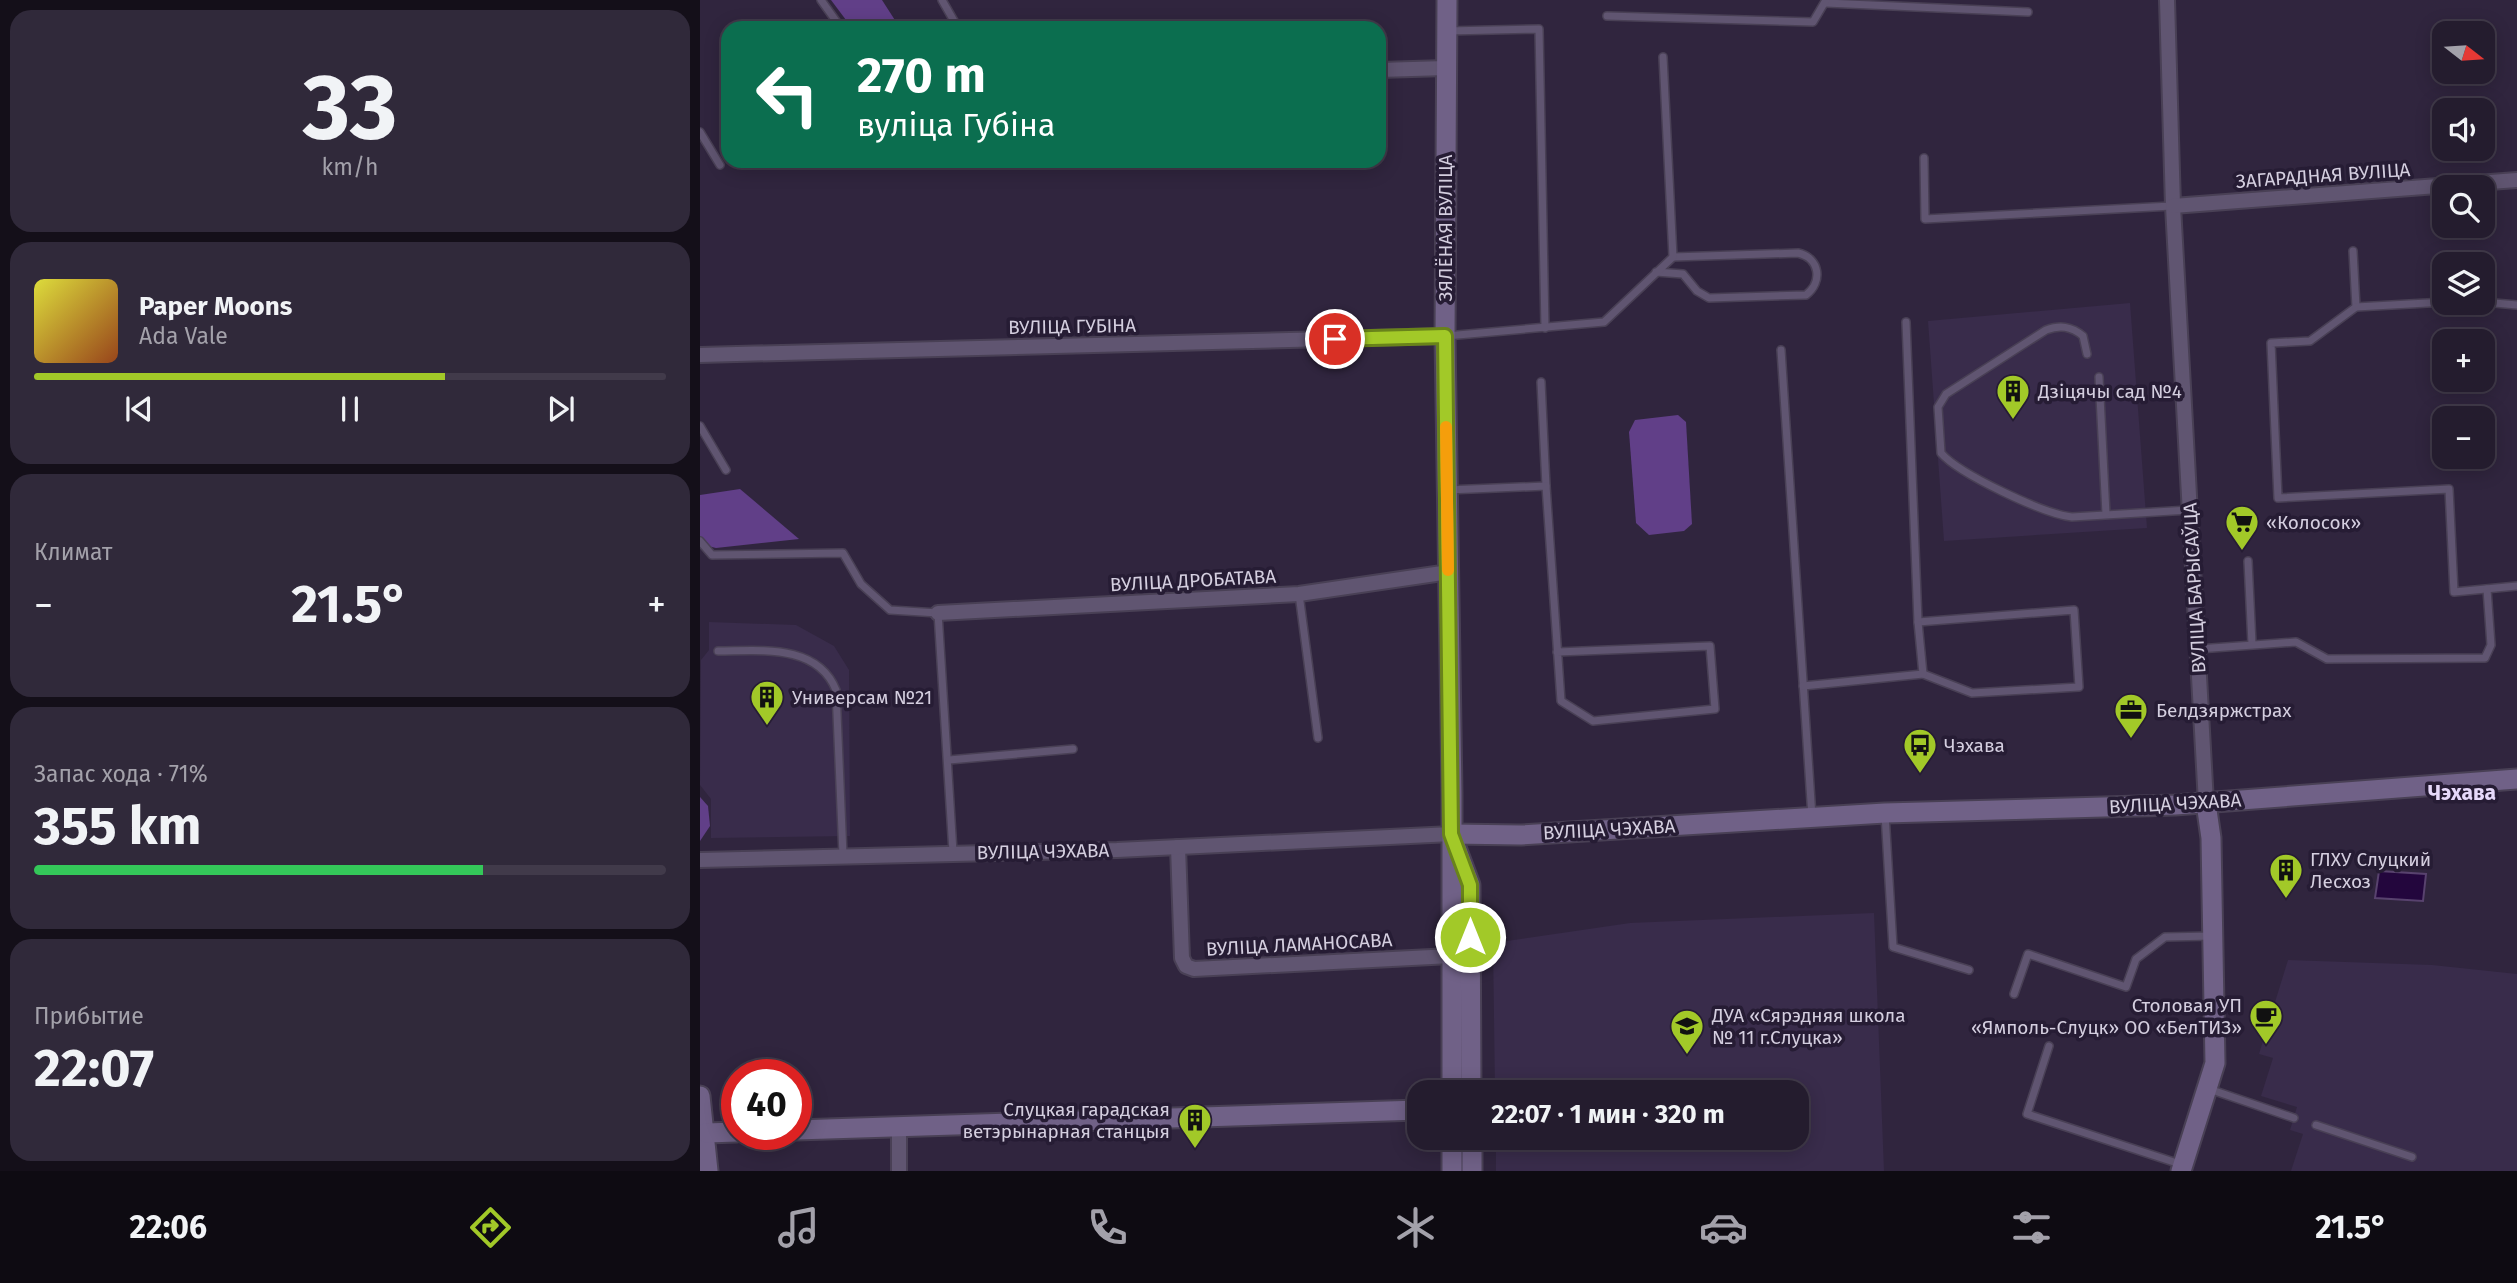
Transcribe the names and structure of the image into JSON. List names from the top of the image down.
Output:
{
  "streets": {
    "main road": ["ЗЯЛЁНАЯ ВУЛІЦА", "ВУЛІЦА БАРЫСАЎЦА", "ВУЛІЦА ЧЭХАВА"],
    "street": [
      "ЗАГАРАДНАЯ ВУЛІЦА",
      "ВУЛІЦА ГУБІНА",
      "ВУЛІЦА ДРОБАТАВА",
      "ВУЛІЦА ЛАМАНОСАВА"
    ]
  },
  "crossings": [
    ["ЗАГАРАДНАЯ ВУЛІЦА", "ВУЛІЦА БАРЫСАЎЦА"],
    ["ЗЯЛЁНАЯ ВУЛІЦА", "ВУЛІЦА ГУБІНА"],
    ["ЗЯЛЁНАЯ ВУЛІЦА", "ВУЛІЦА ДРОБАТАВА"],
    ["ЗЯЛЁНАЯ ВУЛІЦА", "ВУЛІЦА ЧЭХАВА"],
    ["ЗЯЛЁНАЯ ВУЛІЦА", "ВУЛІЦА ЛАМАНОСАВА"],
    ["ВУЛІЦА БАРЫСАЎЦА", "ВУЛІЦА ЧЭХАВА"],
    ["ВУЛІЦА ЧЭХАВА", "ВУЛІЦА ЛАМАНОСАВА"]
  ],
  "districts": ["Чэхава"],
  "places": {
    "building": [
      "Дзіцячы сад №4",
      "Универсам №21",
      "ГЛХУ Слуцкий Лесхоз",
      "Слуцкая гарадская ветэрынарная станцыя"
    ],
    "supermarket": ["«Колосок»"],
    "office": ["Белдзяржстрах"],
    "bus stop": ["Чэхава"],
    "cafe": ["Столовая УП «Ямполь-Слуцк» ОО «БелТИЗ»"],
    "school or university": ["ДУА «Сярэдняя школа № 11 г.Слуцка»"]
  },
  "north": "right",
  "page": {
    "tile": [
      ["33", "km/h"],
      "Климат",
      ["Запас хода · 71%", "355 km"],
      ["Прибытие", "22:07"]
    ],
    "map_buttons": ["+", "−"],
    "turn": ["270 m", "вуліца Губіна"],
    "song": ["Paper Moons", "Ada Vale"],
    "heat": ["−", "21.5°", "+"],
    "limit": "40",
    "trip": "22:07 · 1 мин · 320 m",
    "tabs": ["22:06", "21.5°"]
  }
}
